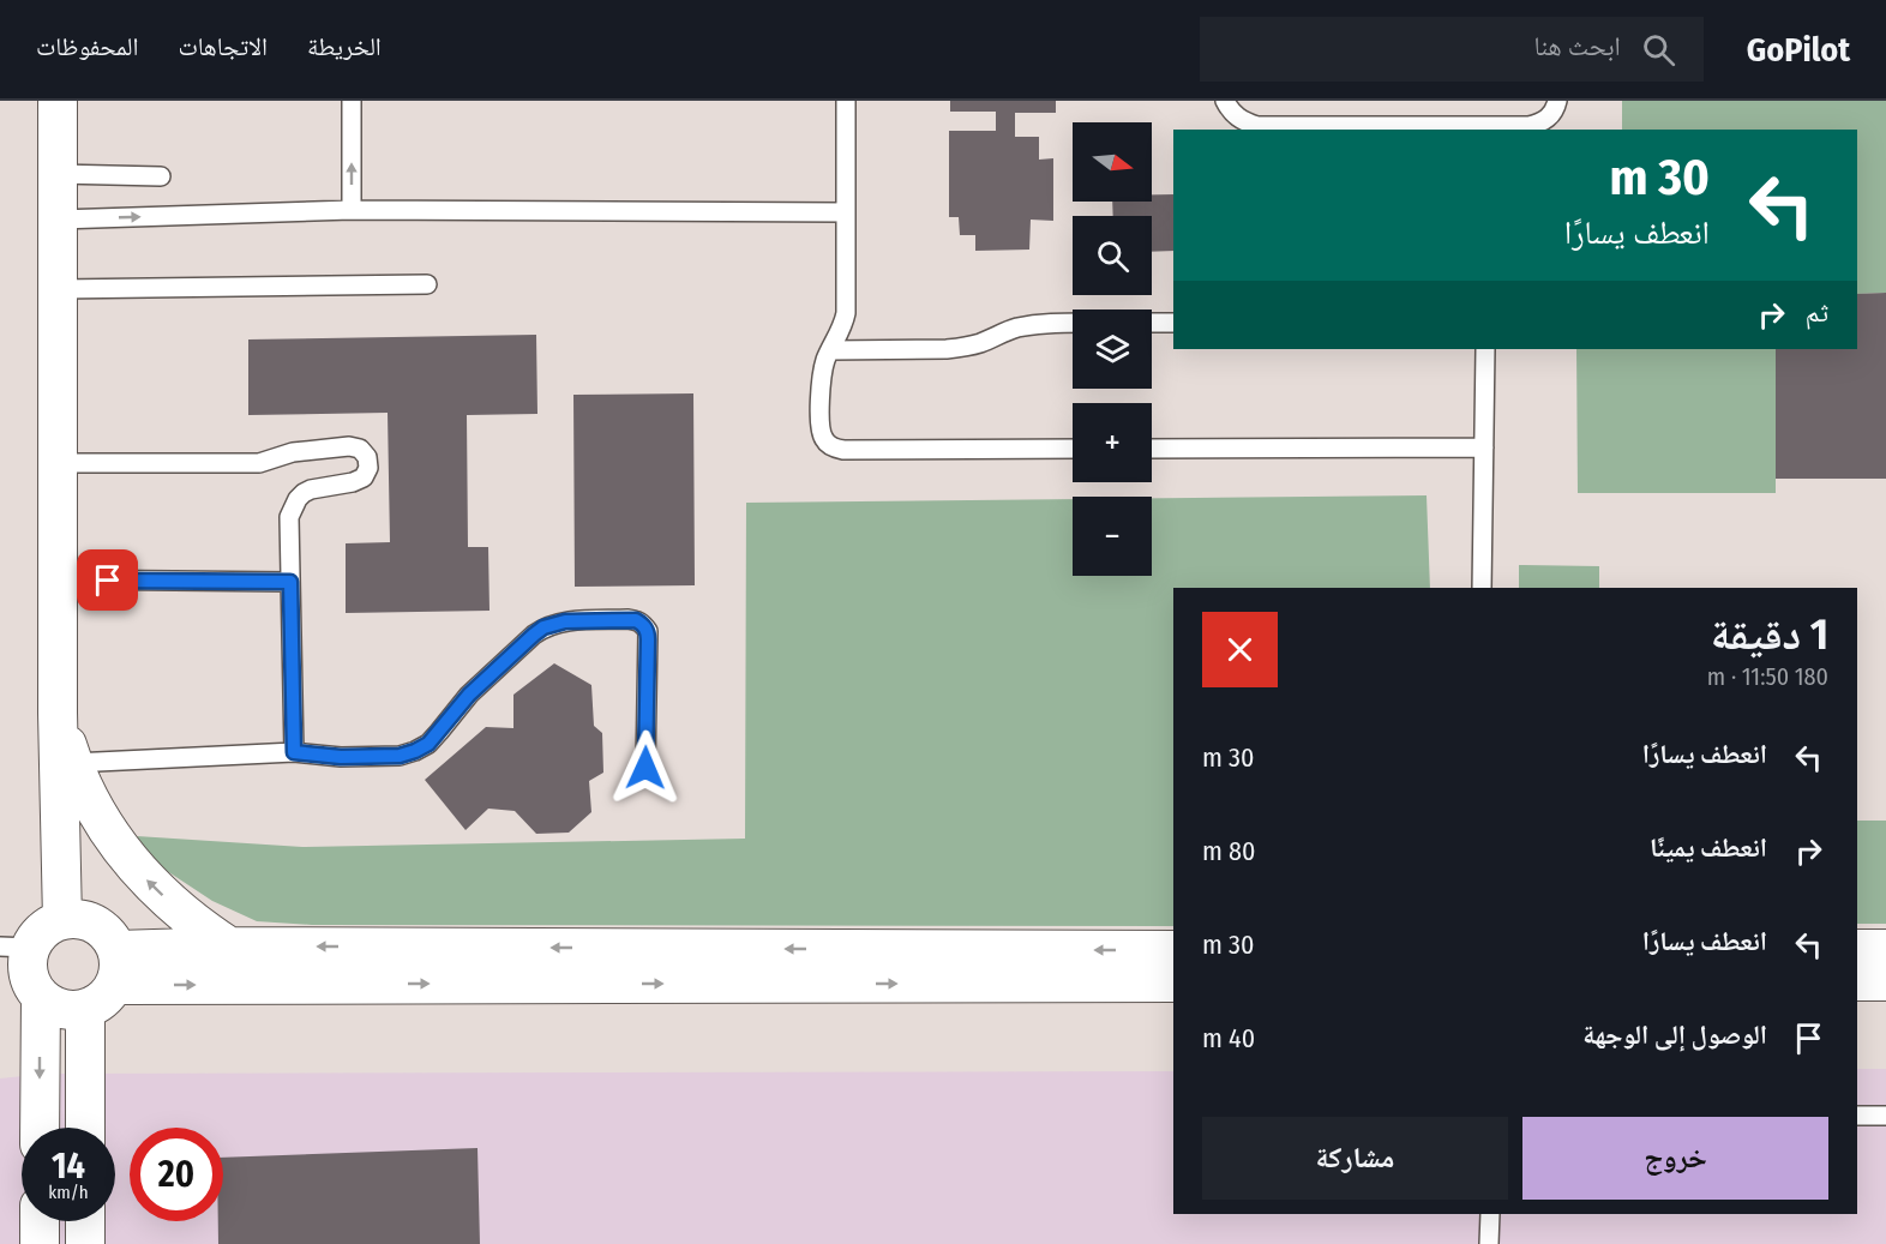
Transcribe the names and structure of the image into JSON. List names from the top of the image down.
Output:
{
  "north": "right",
  "page": {
    "header": "GoPilot",
    "search": "ابحث هنا",
    "nav": ["الخريطة", "الاتجاهات", "المحفوظات"],
    "map_buttons": ["+", "−"],
    "turn": ["30 m", "انعطف يسارًا"],
    "then": "ثم",
    "heading": ["1 دقيقة", "180 m · 11:50"],
    "list": [
      {
        "name": "انعطف يسارًا",
        "value": "30 m"
      },
      {
        "name": "انعطف يمينًا",
        "value": "80 m"
      },
      {
        "name": "انعطف يسارًا",
        "value": "30 m"
      },
      {
        "name": "الوصول إلى الوجهة",
        "value": "40 m"
      }
    ],
    "buttons": ["خروج", "مشاركة"],
    "speed": "14 km/h",
    "limit": "20"
  }
}
